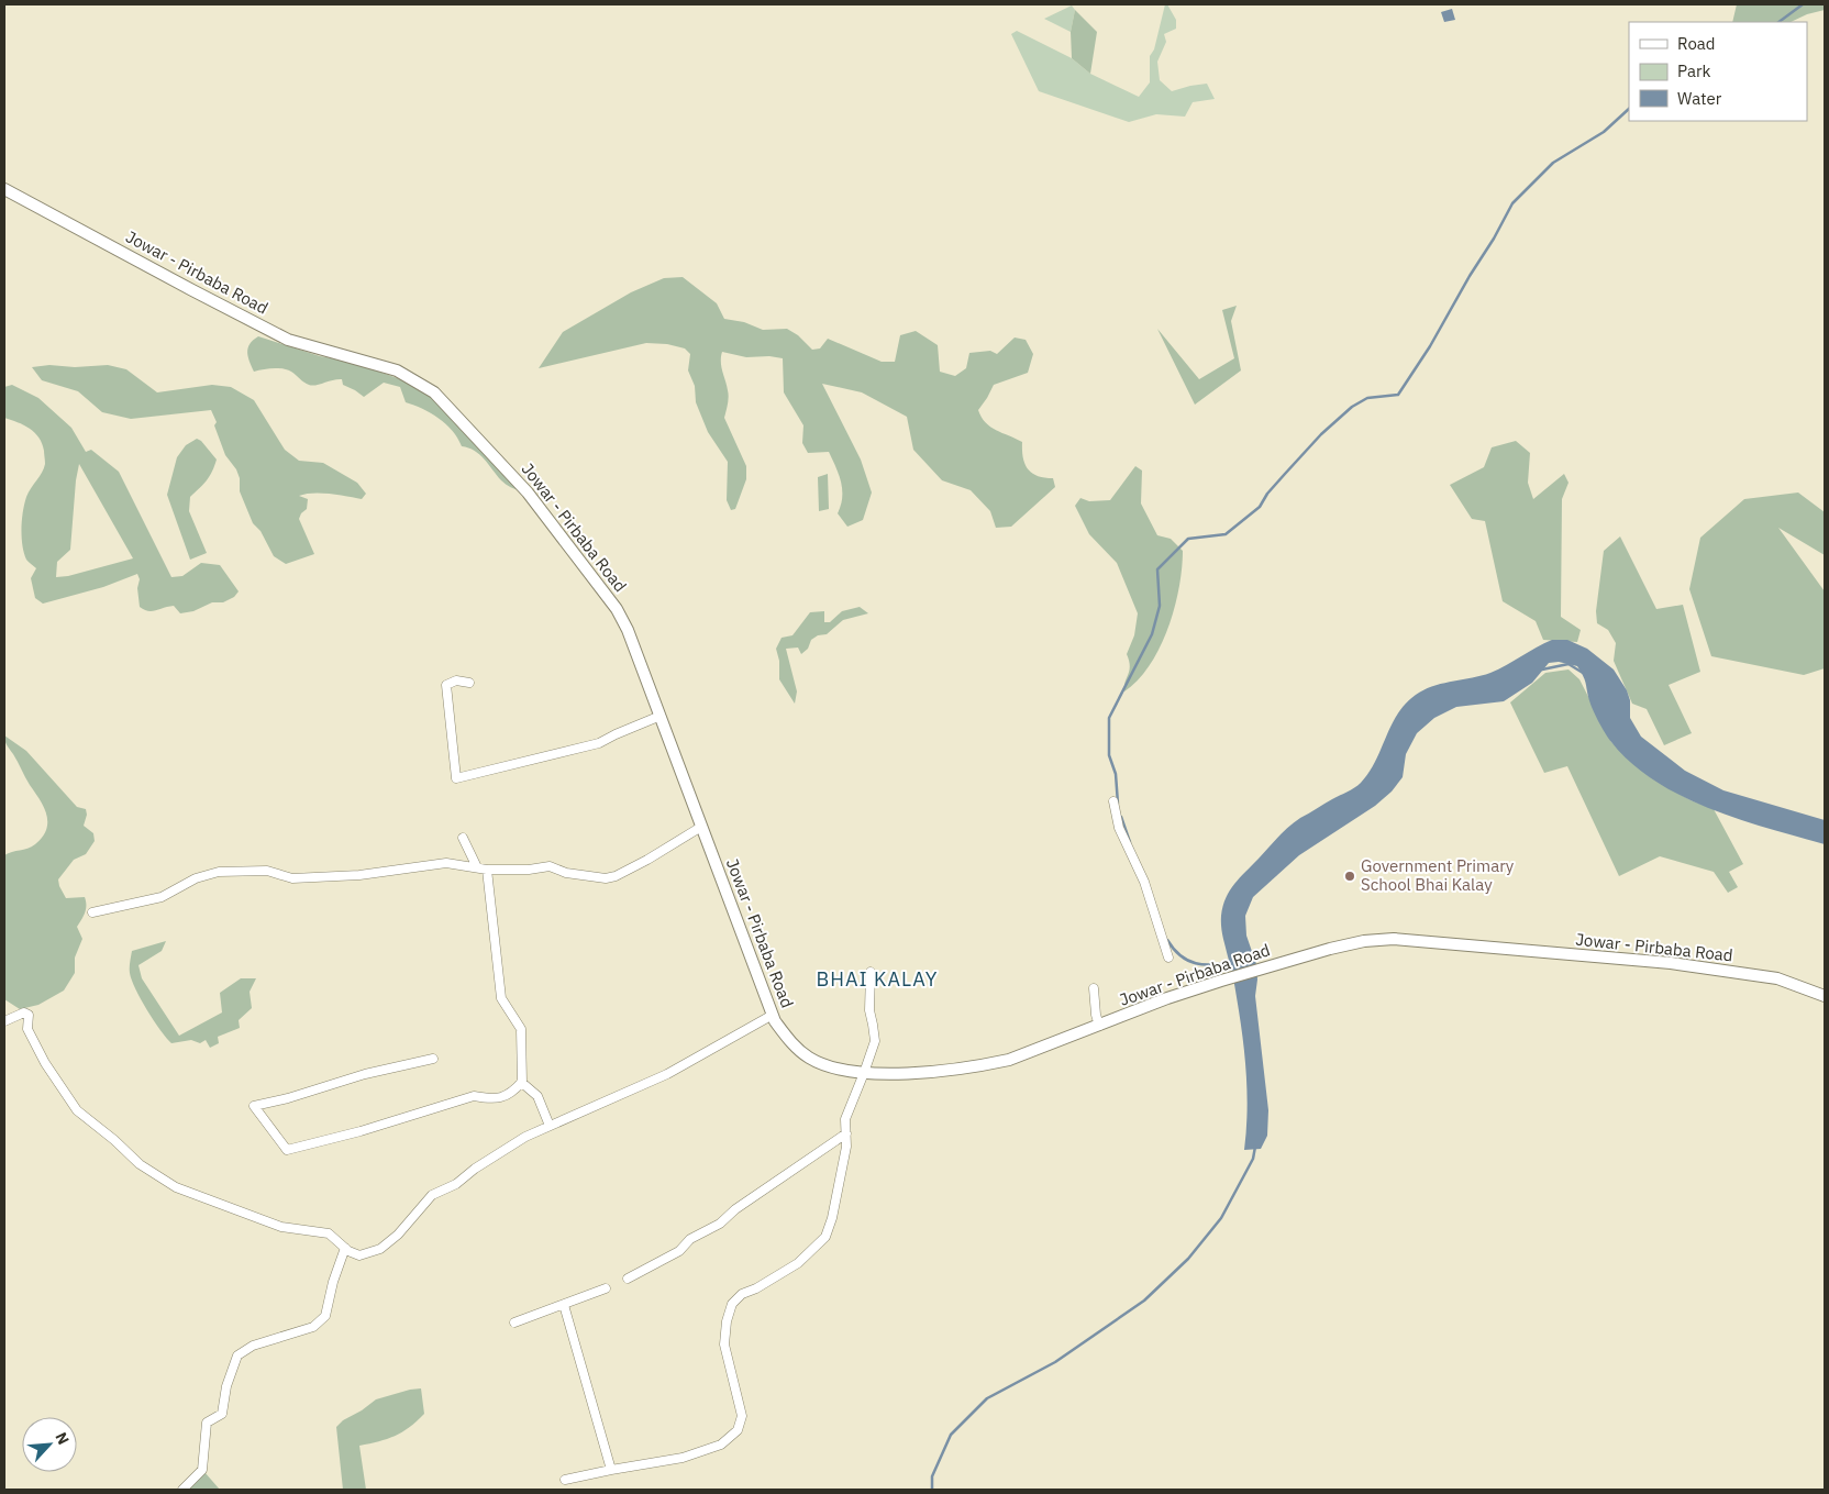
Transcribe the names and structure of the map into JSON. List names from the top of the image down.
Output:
{
  "streets": {
    "main road": ["Jowar - Pirbaba Road"]
  },
  "districts": ["BHAI KALAY"],
  "places": ["Government Primary School Bhai Kalay"],
  "legend": ["Road", "Park", "Water"],
  "north": "top right"
}
